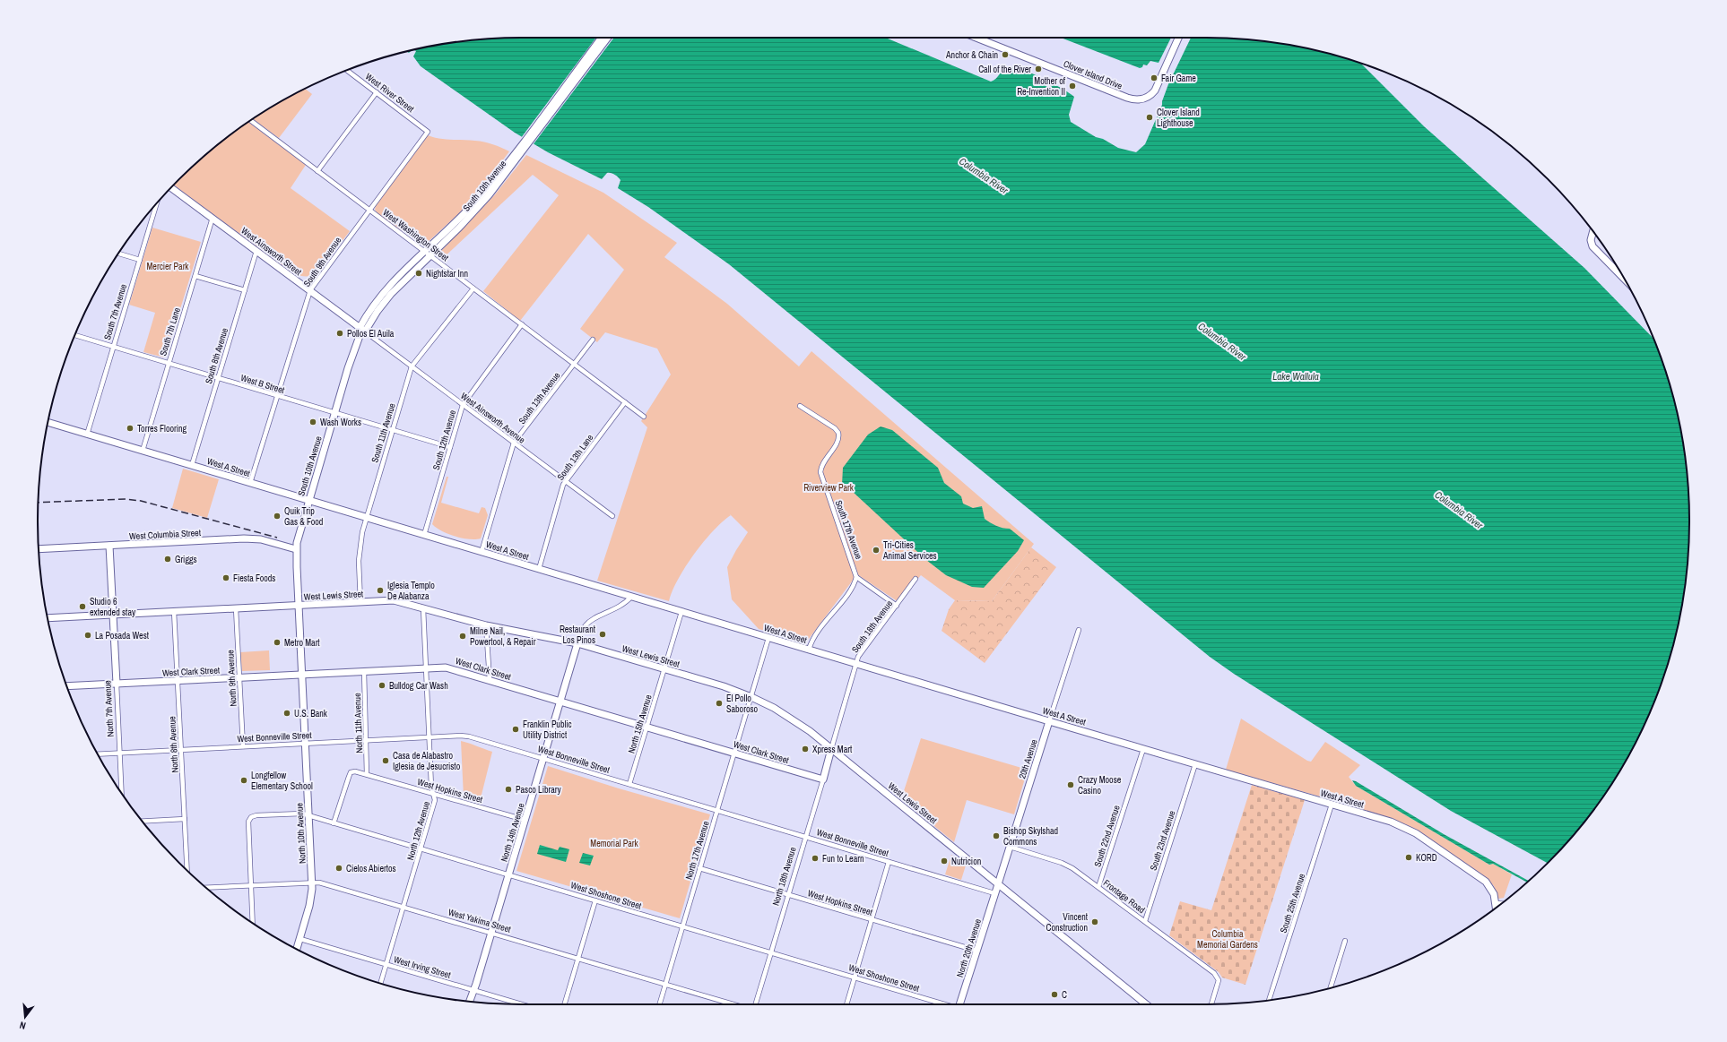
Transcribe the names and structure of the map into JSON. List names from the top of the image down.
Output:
{
  "streets": {
    "main road": [
      "Clover Island Drive",
      "South 10th Avenue",
      "West Ainsworth Street",
      "West A Street",
      "West Columbia Street",
      "West Lewis Street",
      "West Clark Street",
      "North 7th Avenue",
      "20th Avenue",
      "North 14th Avenue",
      "North 10th Avenue",
      "North 18th Avenue",
      "North 20th Avenue"
    ],
    "street": [
      "West River Street",
      "West Washington Street",
      "South 9th Avenue",
      "South 7th Avenue",
      "South 7th Lane",
      "South 8th Avenue",
      "West B Street",
      "South 13th Avenue",
      "West Ainsworth Avenue",
      "South 11th Avenue",
      "South 12th Avenue",
      "South 13th Lane",
      "South 17th Avenue",
      "South 18th Avenue",
      "North 9th Avenue",
      "North 11th Avenue",
      "North 15th Avenue",
      "West Bonneville Street",
      "North 8th Avenue",
      "West Hopkins Street",
      "North 12th Avenue",
      "South 22nd Avenue",
      "South 23rd Avenue",
      "North 17th Avenue",
      "West Shoshone Street",
      "Frontage Road",
      "South 25th Avenue",
      "West Yakima Street",
      "West Irving Street"
    ]
  },
  "crossings": [
    ["West River Street", "South 9th Avenue"],
    ["South 10th Avenue", "West Washington Street"],
    ["South 10th Avenue", "West Ainsworth Street"],
    ["South 10th Avenue", "West B Street"],
    ["South 10th Avenue", "West Ainsworth Avenue"],
    ["South 10th Avenue", "West A Street"],
    ["South 10th Avenue", "West Columbia Street"],
    ["South 10th Avenue", "West Lewis Street"],
    ["South 10th Avenue", "North 10th Avenue"],
    ["West Washington Street", "South 9th Avenue"],
    ["West Washington Street", "South 13th Avenue"],
    ["West Washington Street", "South 11th Avenue"],
    ["West Washington Street", "South 12th Avenue"],
    ["West Washington Street", "South 13th Lane"],
    ["West Ainsworth Street", "South 9th Avenue"],
    ["West Ainsworth Street", "South 7th Lane"],
    ["West Ainsworth Street", "South 8th Avenue"],
    ["West Ainsworth Street", "West Ainsworth Avenue"],
    ["South 9th Avenue", "West B Street"],
    ["South 9th Avenue", "West A Street"],
    ["South 7th Avenue", "West B Street"],
    ["South 7th Avenue", "West A Street"],
    ["South 7th Lane", "West B Street"],
    ["South 7th Lane", "West A Street"],
    ["South 8th Avenue", "West B Street"],
    ["South 8th Avenue", "West A Street"],
    ["West B Street", "South 11th Avenue"],
    ["West B Street", "South 12th Avenue"],
    ["South 13th Avenue", "West Ainsworth Avenue"],
    ["South 13th Avenue", "West A Street"],
    ["West Ainsworth Avenue", "South 11th Avenue"],
    ["West Ainsworth Avenue", "South 12th Avenue"],
    ["West Ainsworth Avenue", "South 13th Lane"],
    ["South 11th Avenue", "West A Street"],
    ["South 11th Avenue", "West Lewis Street"],
    ["South 12th Avenue", "West A Street"],
    ["South 13th Lane", "West A Street"],
    ["West A Street", "South 18th Avenue"],
    ["West A Street", "North 15th Avenue"],
    ["West A Street", "20th Avenue"],
    ["West A Street", "South 22nd Avenue"],
    ["West A Street", "South 23rd Avenue"],
    ["West A Street", "South 25th Avenue"],
    ["West Lewis Street", "South 18th Avenue"],
    ["West Lewis Street", "North 9th Avenue"],
    ["West Lewis Street", "North 7th Avenue"],
    ["West Lewis Street", "North 15th Avenue"],
    ["West Lewis Street", "North 8th Avenue"],
    ["West Lewis Street", "20th Avenue"],
    ["West Lewis Street", "North 12th Avenue"],
    ["West Lewis Street", "North 14th Avenue"],
    ["West Lewis Street", "North 10th Avenue"],
    ["West Lewis Street", "North 17th Avenue"],
    ["West Lewis Street", "North 18th Avenue"],
    ["South 18th Avenue", "North 18th Avenue"],
    ["West Clark Street", "North 9th Avenue"],
    ["West Clark Street", "North 7th Avenue"],
    ["West Clark Street", "North 11th Avenue"],
    ["West Clark Street", "North 15th Avenue"],
    ["West Clark Street", "North 8th Avenue"],
    ["West Clark Street", "North 12th Avenue"],
    ["West Clark Street", "North 14th Avenue"],
    ["West Clark Street", "North 10th Avenue"],
    ["West Clark Street", "North 17th Avenue"],
    ["West Clark Street", "North 18th Avenue"],
    ["North 9th Avenue", "West Bonneville Street"],
    ["North 7th Avenue", "West Bonneville Street"],
    ["North 11th Avenue", "West Bonneville Street"],
    ["North 11th Avenue", "West Hopkins Street"],
    ["North 15th Avenue", "West Bonneville Street"],
    ["West Bonneville Street", "North 8th Avenue"],
    ["West Bonneville Street", "20th Avenue"],
    ["West Bonneville Street", "North 12th Avenue"],
    ["West Bonneville Street", "North 14th Avenue"],
    ["West Bonneville Street", "North 10th Avenue"],
    ["West Bonneville Street", "North 17th Avenue"],
    ["West Bonneville Street", "North 18th Avenue"],
    ["West Bonneville Street", "North 20th Avenue"],
    ["20th Avenue", "Frontage Road"],
    ["20th Avenue", "North 20th Avenue"],
    ["West Hopkins Street", "North 12th Avenue"],
    ["West Hopkins Street", "North 14th Avenue"],
    ["West Hopkins Street", "North 17th Avenue"],
    ["West Hopkins Street", "North 18th Avenue"],
    ["West Hopkins Street", "West Shoshone Street"],
    ["West Hopkins Street", "North 20th Avenue"],
    ["North 12th Avenue", "West Shoshone Street"],
    ["North 12th Avenue", "West Yakima Street"],
    ["North 12th Avenue", "West Irving Street"],
    ["North 14th Avenue", "West Shoshone Street"],
    ["North 14th Avenue", "West Yakima Street"],
    ["North 14th Avenue", "West Irving Street"],
    ["North 10th Avenue", "West Shoshone Street"],
    ["North 10th Avenue", "West Yakima Street"],
    ["North 10th Avenue", "West Irving Street"],
    ["South 22nd Avenue", "Frontage Road"],
    ["South 23rd Avenue", "Frontage Road"],
    ["North 17th Avenue", "West Shoshone Street"],
    ["North 17th Avenue", "West Yakima Street"],
    ["North 18th Avenue", "West Shoshone Street"],
    ["West Shoshone Street", "West Yakima Street"]
  ],
  "water": ["Columbia River", "Lake Wallula"],
  "parks": [
    "Mercier Park",
    "Riverview Park",
    "Memorial Park",
    "Columbia Memorial Gardens"
  ],
  "places": [
    "Anchor & Chain",
    "Call of the River",
    "Fair Game",
    "Mother of Re-Invention II",
    "Clover Island Lighthouse",
    "Nightstar Inn",
    "Pollos El Auila",
    "Wash Works",
    "Torres Flooring",
    "Quik Trip Gas & Food",
    "Tri-Cities Animal Services",
    "Griggs",
    "Fiesta Foods",
    "Iglesia Templo De Alabanza",
    "Studio 6 extended stay",
    "Restaurant Los Pinos",
    "La Posada West",
    "Milne Nail, Powertool, & Repair",
    "Metro Mart",
    "Bulldog Car Wash",
    "El Pollo Saboroso",
    "U.S. Bank",
    "Franklin Public Utility District",
    "Xpress Mart",
    "Casa de Alabastro Iglesia de Jesucristo",
    "Longfellow Elementary School",
    "Crazy Moose Casino",
    "Pasco Library",
    "Bishop Skylshad Commons",
    "KORD",
    "Fun to Learn",
    "Nutricion",
    "Cielos Abiertos",
    "Vincent Construction",
    "C"
  ],
  "north": "bottom"
}
